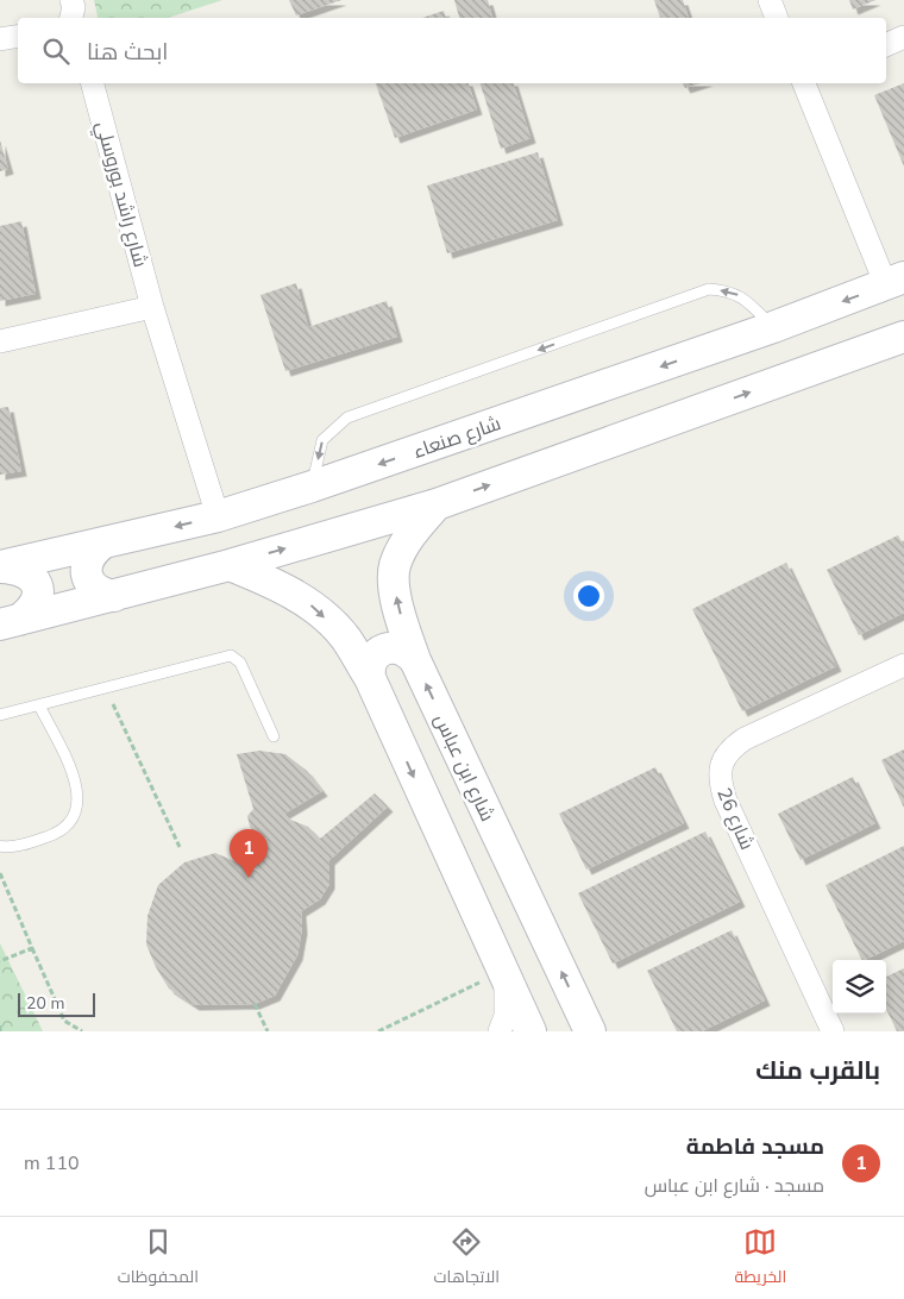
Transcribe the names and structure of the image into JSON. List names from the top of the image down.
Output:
{
  "streets": {
    "main road": ["شارع صنعاء", "شارع ابن عباس"],
    "street": ["شارع راشد بوروسلي", "شارع 26"]
  },
  "crossings": [
    ["شارع راشد بوروسلي", "شارع صنعاء"]
  ],
  "scale_bar": "20 m",
  "page": {
    "search": "ابحث هنا",
    "pins": "1",
    "scale": "20 m",
    "heading": "بالقرب منك",
    "list": [
      {
        "mark": "1",
        "name": "مسجد فاطمة",
        "note": "مسجد · شارع ابن عباس",
        "value": "110 m"
      }
    ],
    "nav": ["الخريطة", "الاتجاهات", "المحفوظات"]
  }
}
